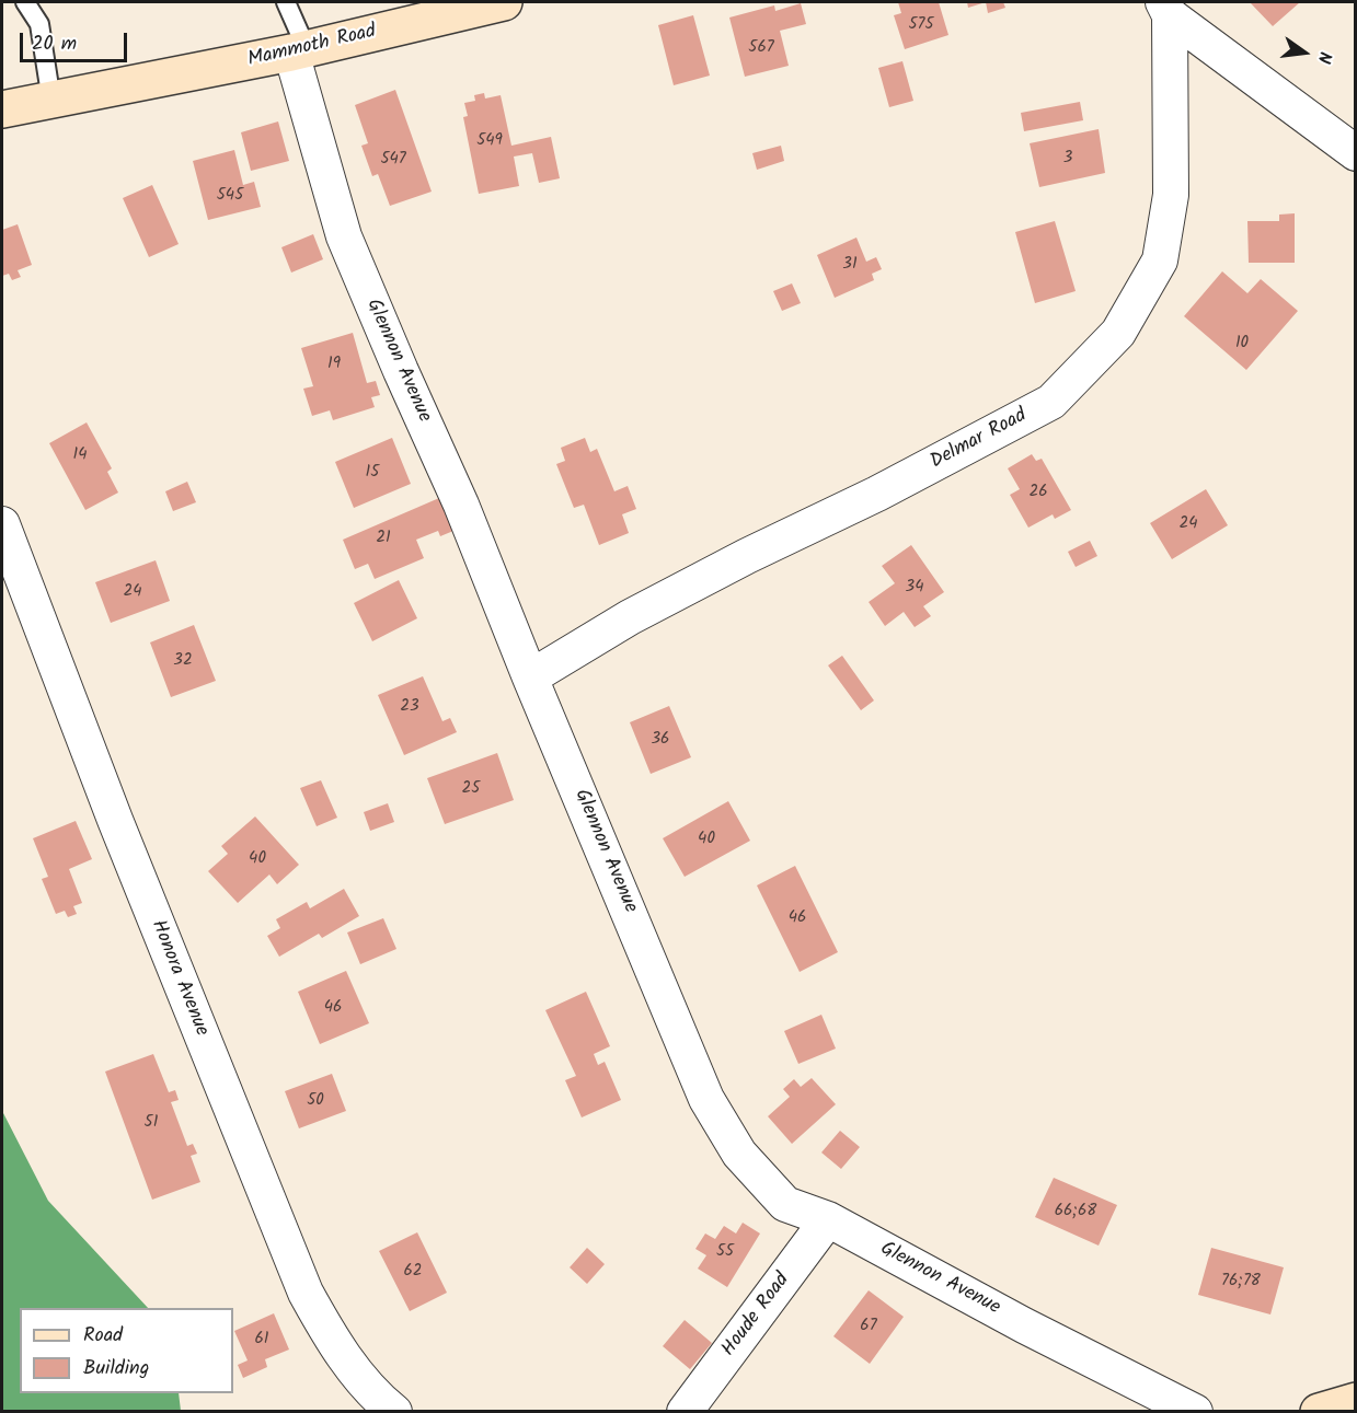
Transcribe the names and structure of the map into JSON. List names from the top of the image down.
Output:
{
  "streets": {
    "main road": ["Mammoth Road"],
    "street": [
      "Glennon Avenue",
      "Delmar Road",
      "Honora Avenue",
      "Houde Road"
    ]
  },
  "crossings": [
    ["Mammoth Road", "Glennon Avenue"],
    ["Glennon Avenue", "Delmar Road"],
    ["Glennon Avenue", "Houde Road"]
  ],
  "house_numbers": [
    "575",
    "567",
    "549",
    "3",
    "547",
    "545",
    "31",
    "10",
    "19",
    "14",
    "15",
    "26",
    "24",
    "21",
    "34",
    "24",
    "32",
    "23",
    "36",
    "25",
    "40",
    "40",
    "46",
    "46",
    "50",
    "51",
    "66;68",
    "55",
    "62",
    "76;78",
    "67",
    "61"
  ],
  "legend": ["Road", "Building"],
  "scale_bar": "20 m",
  "north": "right"
}
